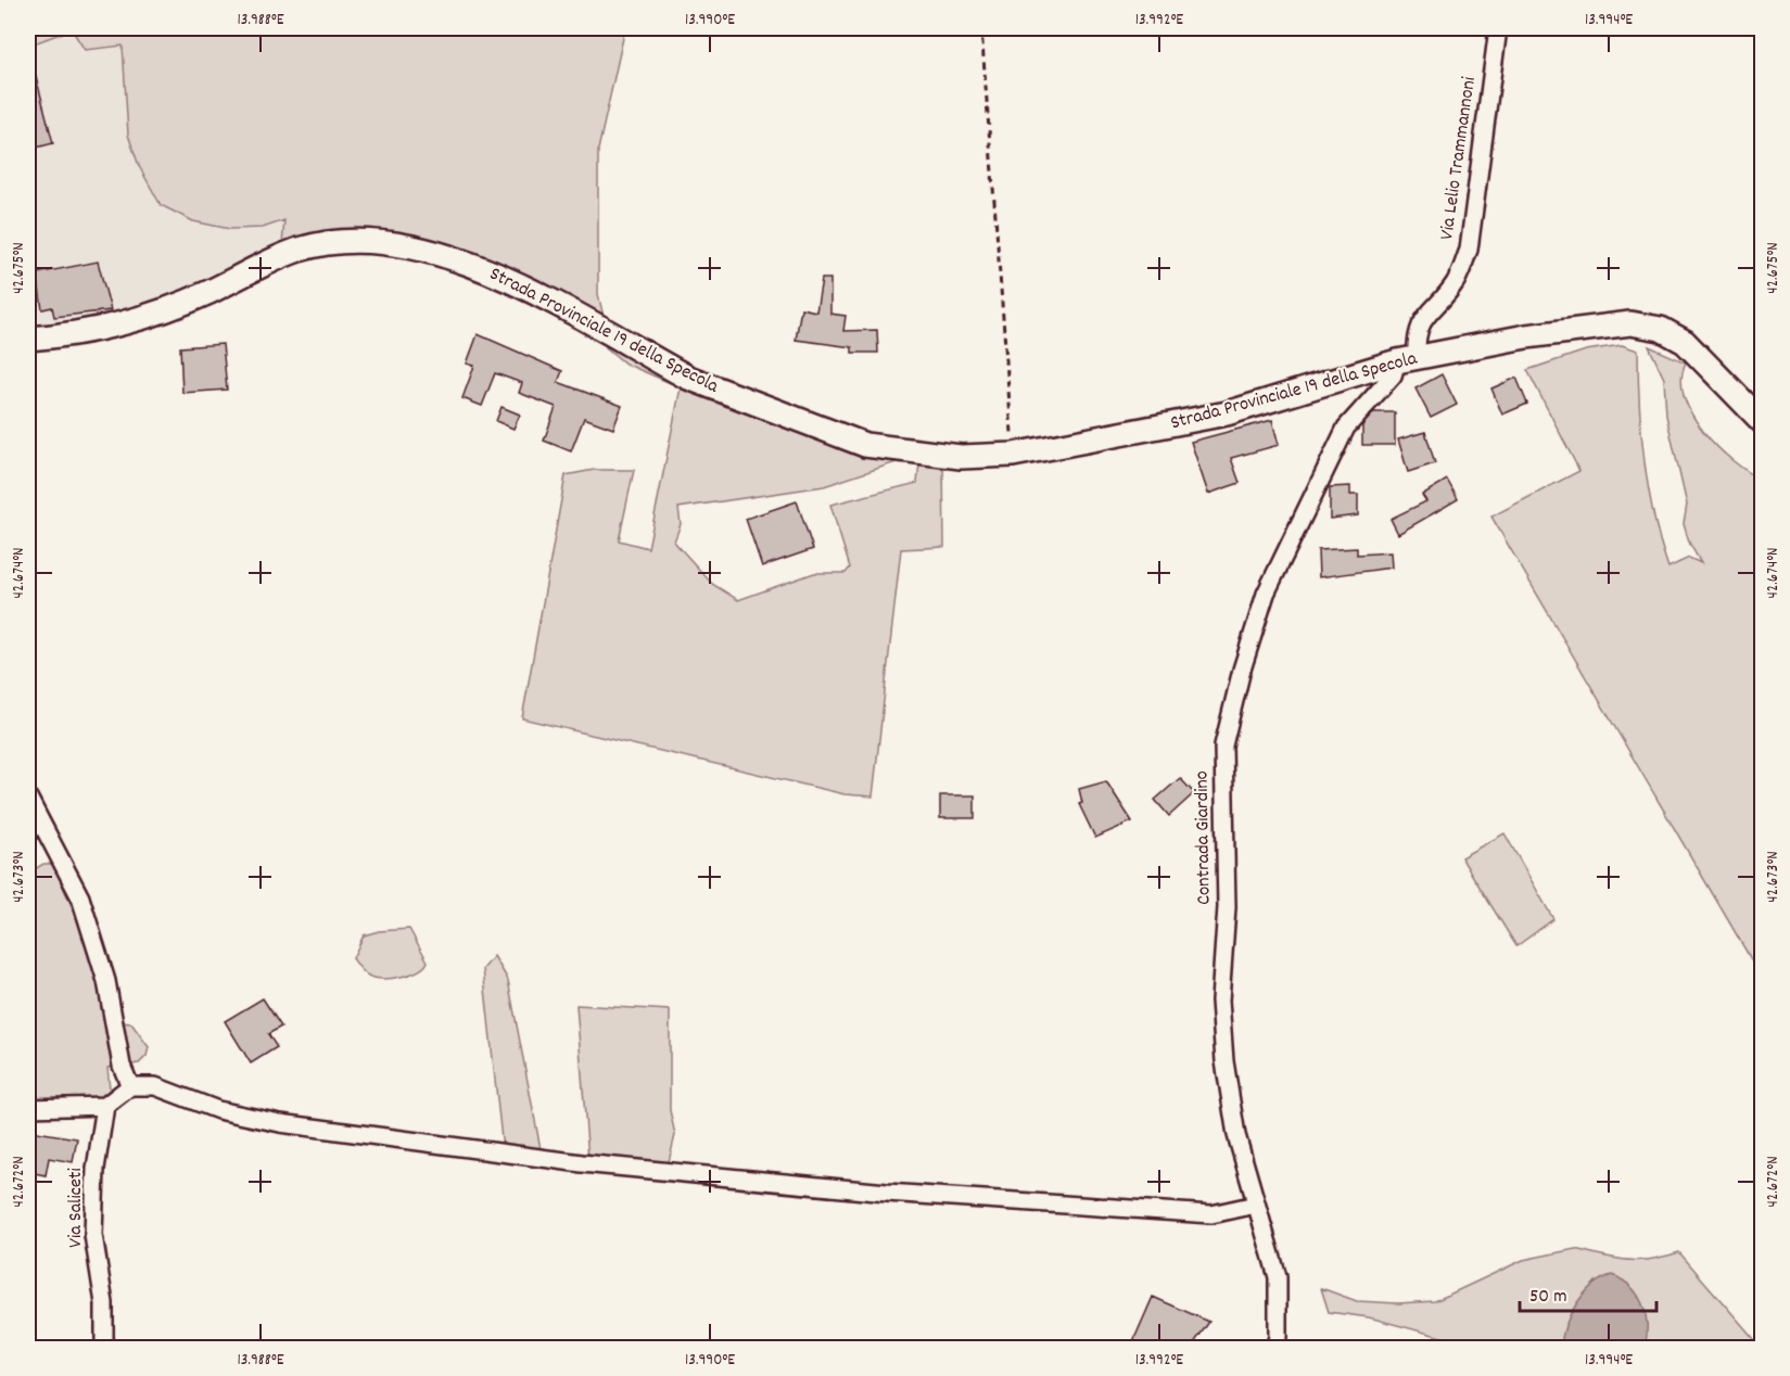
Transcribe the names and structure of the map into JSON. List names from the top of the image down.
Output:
{
  "streets": {
    "main road": ["Strada Provinciale 19 della Specola"],
    "street": ["Via Lelio Trammannoni", "Contrada Giardino", "Via Saliceti"]
  },
  "crossings": [
    ["Via Lelio Trammannoni", "Strada Provinciale 19 della Specola"],
    ["Via Lelio Trammannoni", "Contrada Giardino"],
    ["Strada Provinciale 19 della Specola", "Contrada Giardino"]
  ],
  "scale_bar": "50 m",
  "coordinates": [
    "13.988°E",
    "13.990°E",
    "13.992°E",
    "13.994°E",
    "42.675°N",
    "42.674°N",
    "42.673°N",
    "42.672°N"
  ]
}
